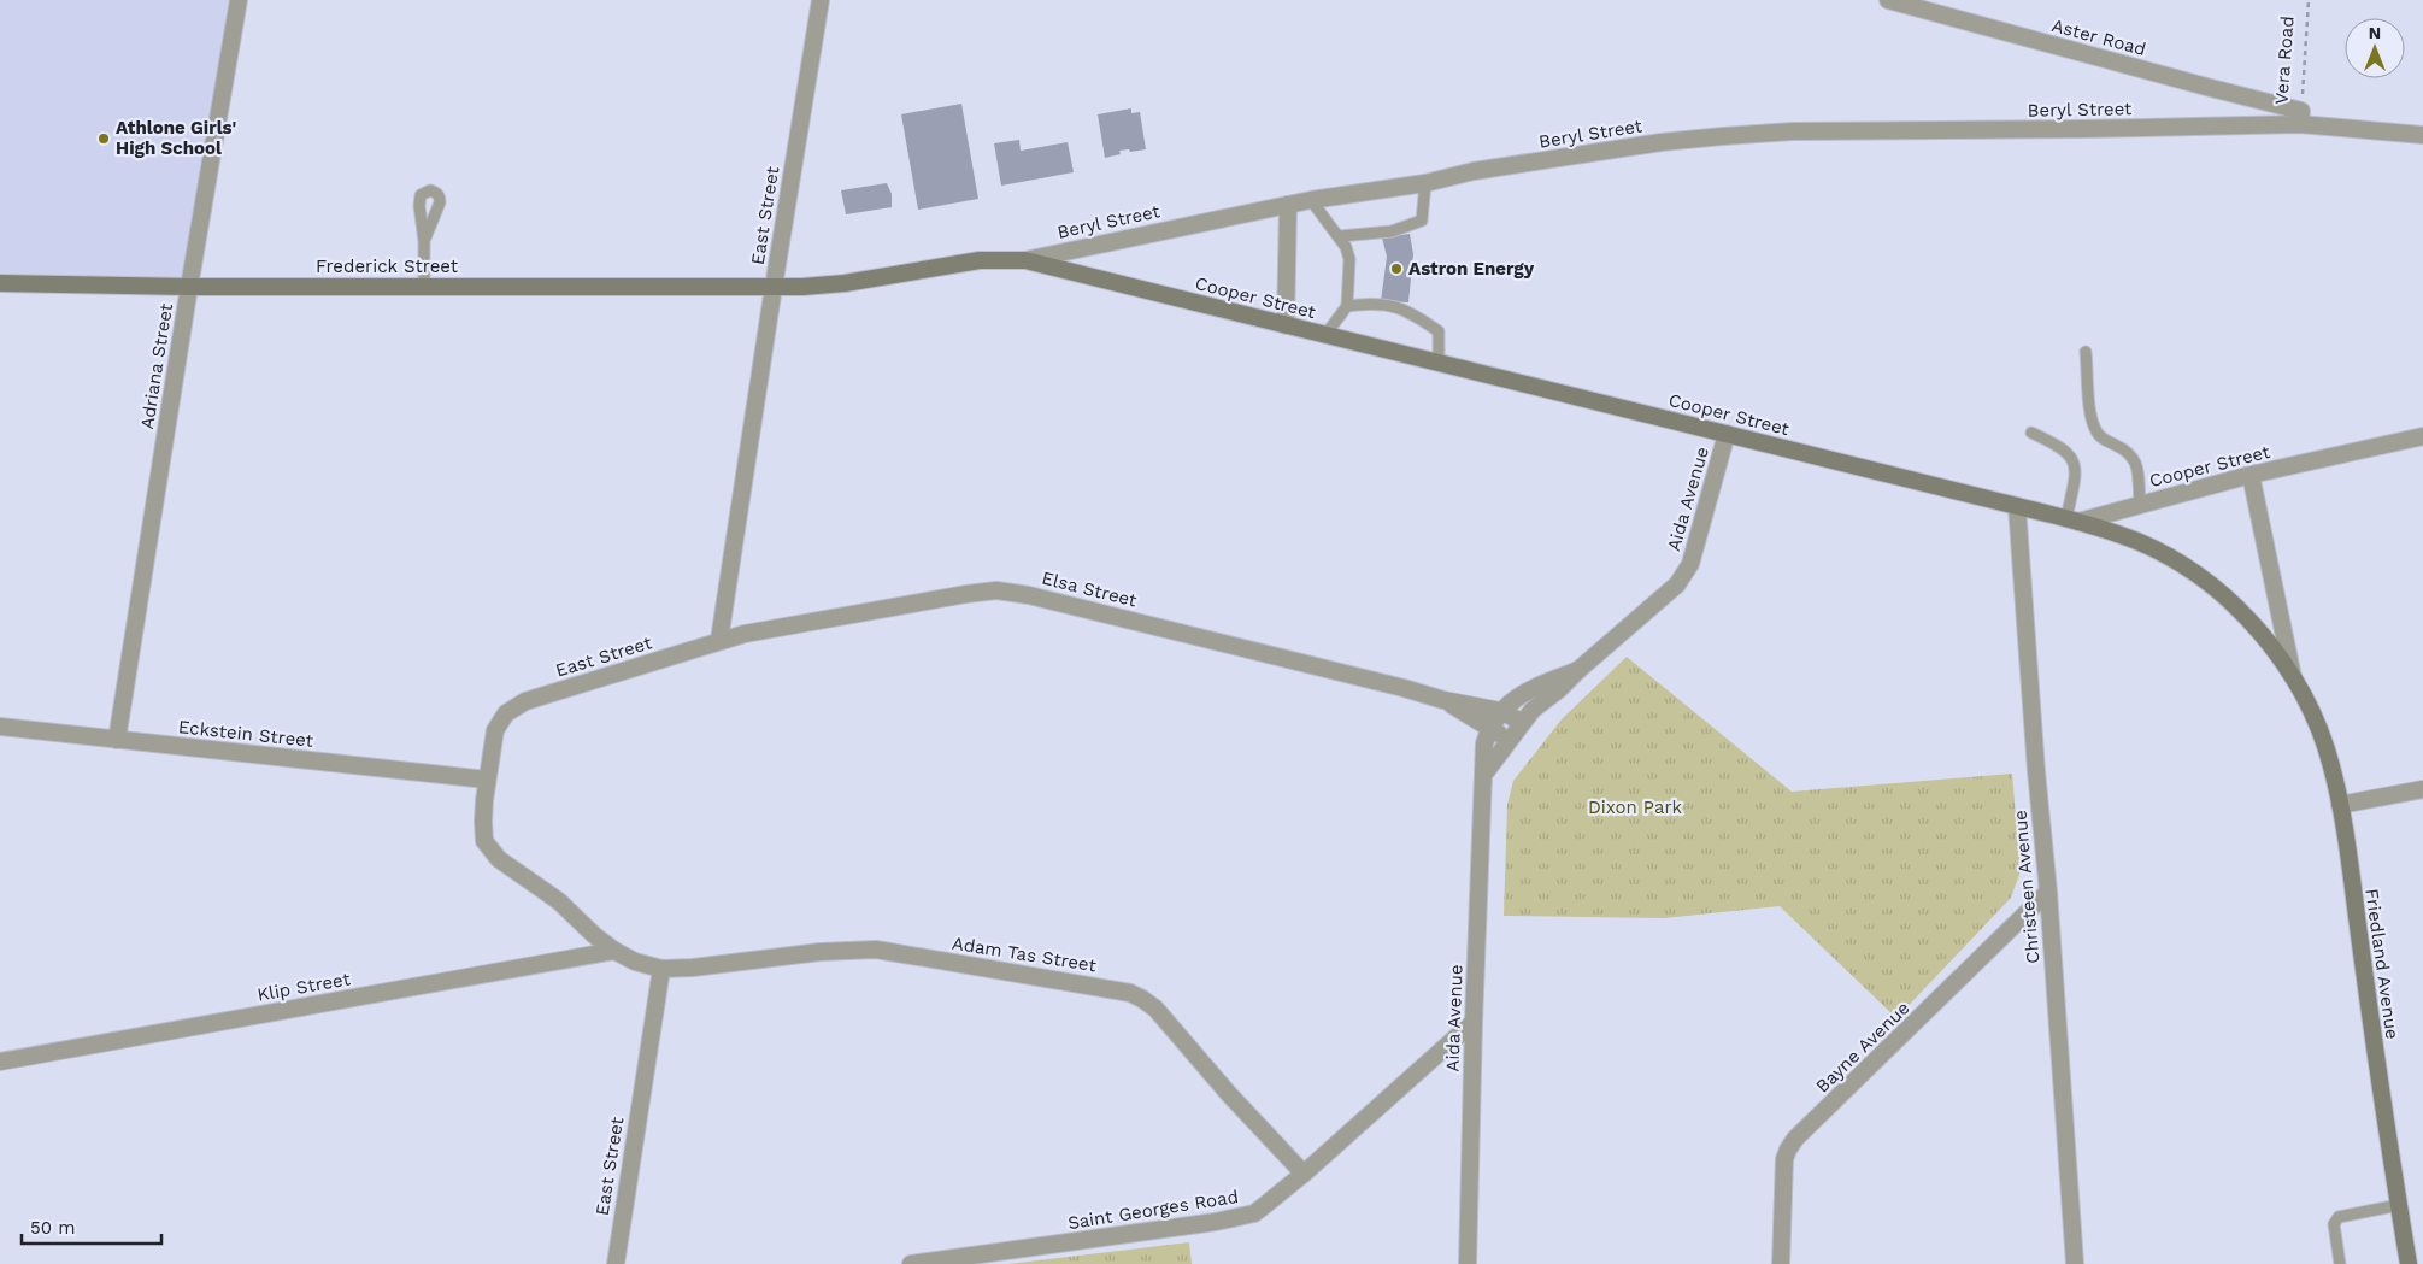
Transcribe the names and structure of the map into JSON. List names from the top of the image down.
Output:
{
  "streets": {
    "main road": [
      "Beryl Street",
      "Frederick Street",
      "Cooper Street",
      "Friedland Avenue"
    ],
    "street": [
      "Aster Road",
      "East Street",
      "Adriana Street",
      "Aida Avenue",
      "Elsa Street",
      "Eckstein Street",
      "Christeen Avenue",
      "Adam Tas Street",
      "Klip Street",
      "Bayne Avenue",
      "Saint Georges Road"
    ],
    "path": ["Vera Road"]
  },
  "crossings": [
    ["Aster Road", "Vera Road"],
    ["Aster Road", "Beryl Street"],
    ["Vera Road", "Beryl Street"],
    ["Beryl Street", "East Street"],
    ["Beryl Street", "Frederick Street"],
    ["Beryl Street", "Cooper Street"],
    ["East Street", "Frederick Street"],
    ["East Street", "Elsa Street"],
    ["East Street", "Eckstein Street"],
    ["East Street", "Adam Tas Street"],
    ["East Street", "Klip Street"],
    ["Frederick Street", "Adriana Street"],
    ["Cooper Street", "Aida Avenue"],
    ["Cooper Street", "Christeen Avenue"],
    ["Cooper Street", "Friedland Avenue"],
    ["Adriana Street", "Eckstein Street"],
    ["Aida Avenue", "Elsa Street"],
    ["Aida Avenue", "Saint Georges Road"],
    ["Christeen Avenue", "Bayne Avenue"],
    ["Adam Tas Street", "Saint Georges Road"]
  ],
  "parks": ["Dixon Park"],
  "places": ["Athlone Girls' High School", "Astron Energy"],
  "scale_bar": "50 m",
  "north": "top"
}
